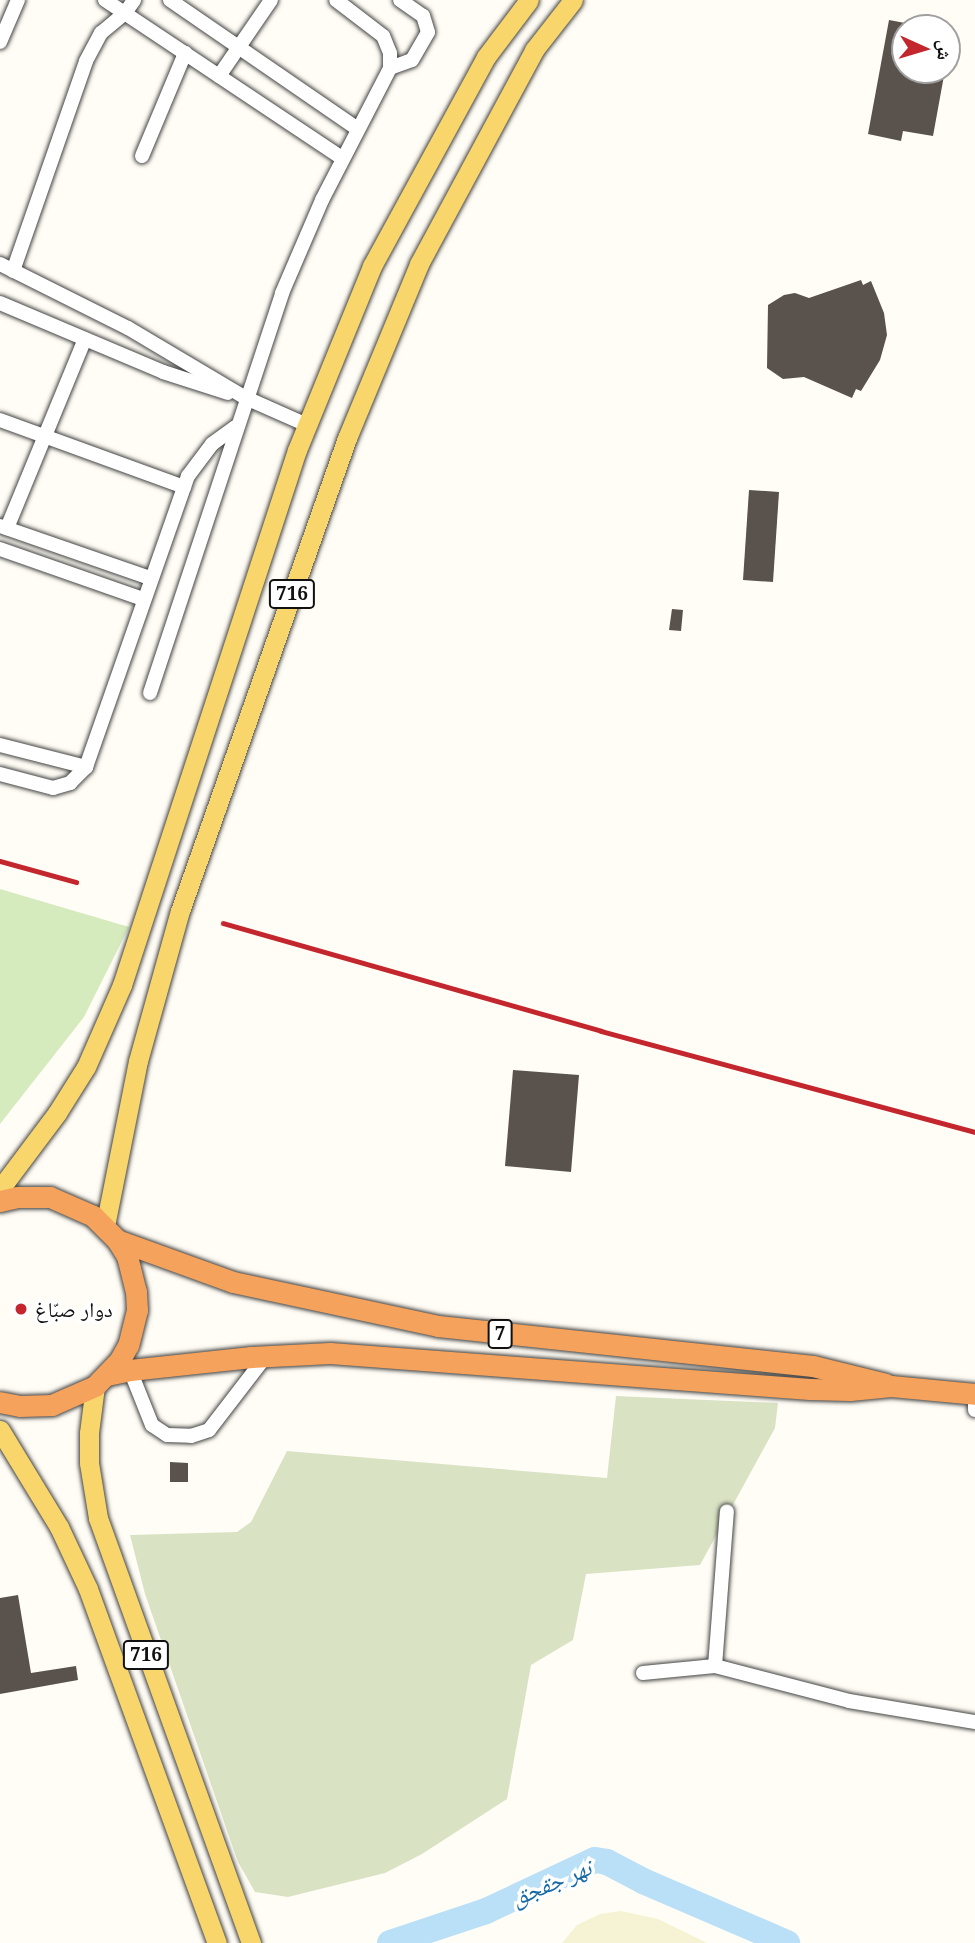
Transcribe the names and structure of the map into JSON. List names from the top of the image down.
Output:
{
  "streets": {
    "highway": ["7"],
    "main road": ["716"]
  },
  "crossings": [
    ["716", "7"]
  ],
  "water": ["نهر جقجق"],
  "places": ["دوار صبّاغ"],
  "north": "right"
}
